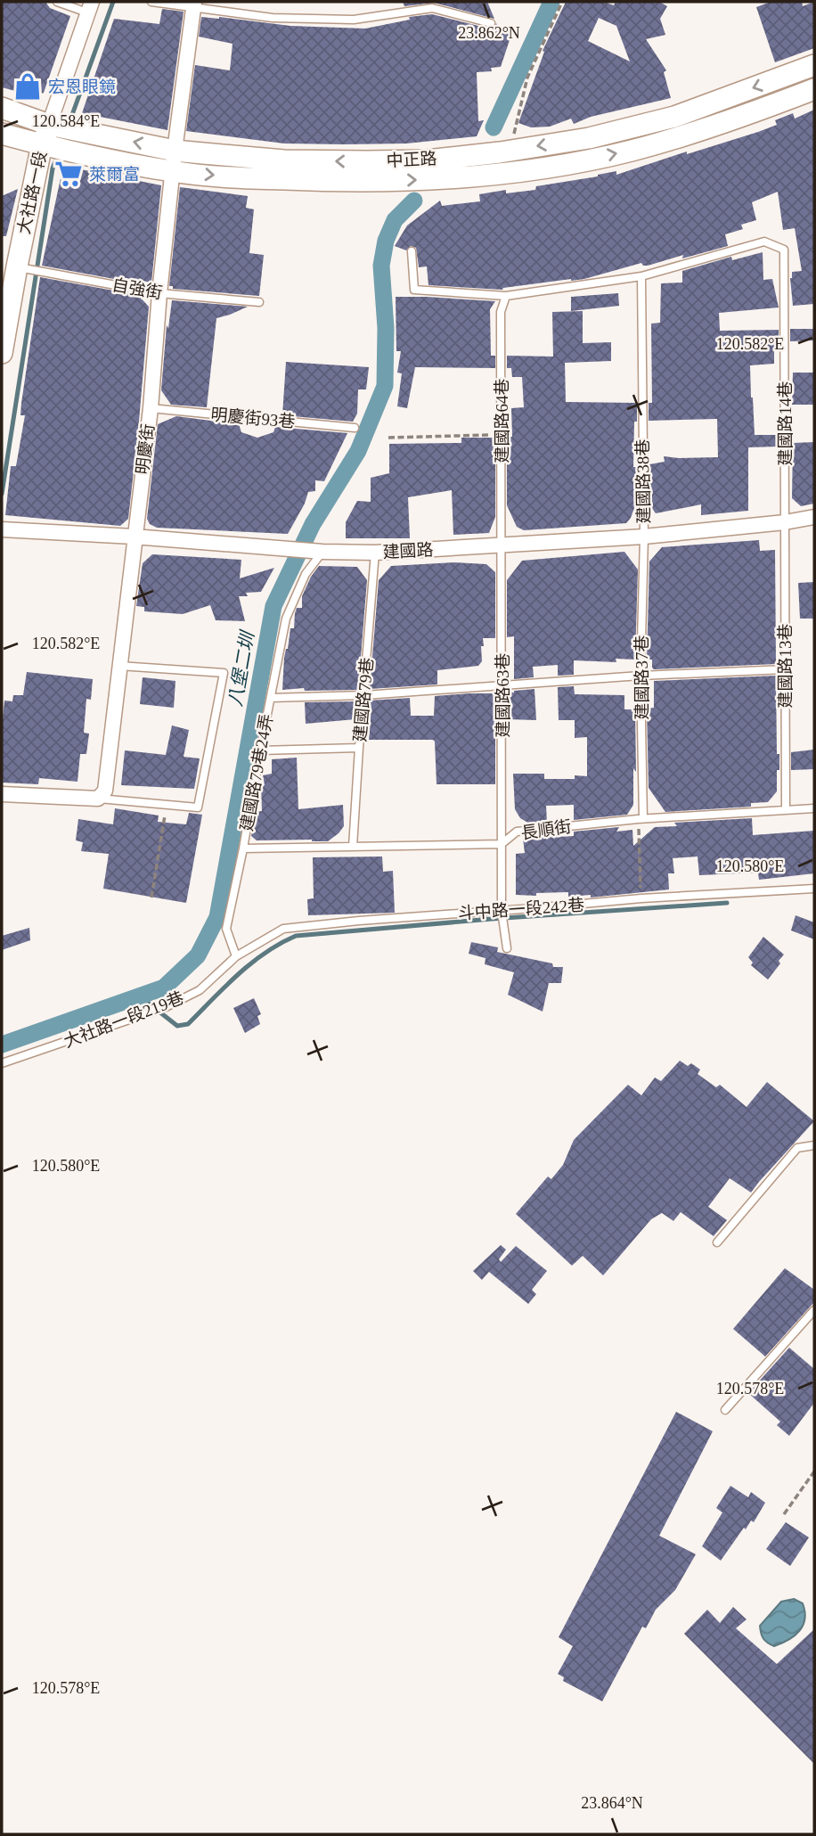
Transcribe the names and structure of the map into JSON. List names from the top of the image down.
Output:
{
  "streets": {
    "street": [
      "中正路",
      "大社路一段",
      "明慶街",
      "建國路"
    ],
    "lane": [
      "自強街",
      "明慶街93巷",
      "建國路64巷",
      "建國路14巷",
      "建國路38巷",
      "建國路13巷",
      "建國路37巷",
      "建國路63巷",
      "建國路79巷",
      "建國路79巷24弄",
      "長順街",
      "斗中路一段242巷",
      "大社路一段219巷"
    ]
  },
  "crossings": [
    ["中正路", "大社路一段"],
    ["中正路", "明慶街"],
    ["大社路一段", "自強街"],
    ["自強街", "明慶街"],
    ["明慶街93巷", "明慶街"],
    ["建國路64巷", "建國路"],
    ["建國路64巷", "建國路63巷"],
    ["建國路14巷", "建國路38巷"],
    ["建國路14巷", "建國路"],
    ["建國路14巷", "建國路13巷"],
    ["明慶街", "建國路"],
    ["建國路38巷", "建國路"],
    ["建國路38巷", "建國路37巷"],
    ["建國路", "建國路13巷"],
    ["建國路", "建國路37巷"],
    ["建國路", "建國路63巷"],
    ["建國路", "建國路79巷"],
    ["建國路", "建國路79巷24弄"],
    ["建國路13巷", "建國路79巷24弄"],
    ["建國路13巷", "長順街"],
    ["建國路37巷", "建國路79巷24弄"],
    ["建國路37巷", "長順街"],
    ["建國路63巷", "建國路79巷24弄"],
    ["建國路63巷", "長順街"],
    ["建國路63巷", "斗中路一段242巷"],
    ["建國路79巷", "建國路79巷24弄"],
    ["建國路79巷", "長順街"],
    ["建國路79巷24弄", "長順街"],
    ["斗中路一段242巷", "大社路一段219巷"]
  ],
  "water": ["八堡二圳"],
  "places": {
    "shop": ["宏恩眼鏡"],
    "supermarket": ["萊爾富"]
  },
  "coordinates": [
    "23.862°N",
    "120.584°E",
    "120.582°E",
    "120.580°E",
    "120.578°E",
    "23.864°N"
  ]
}
